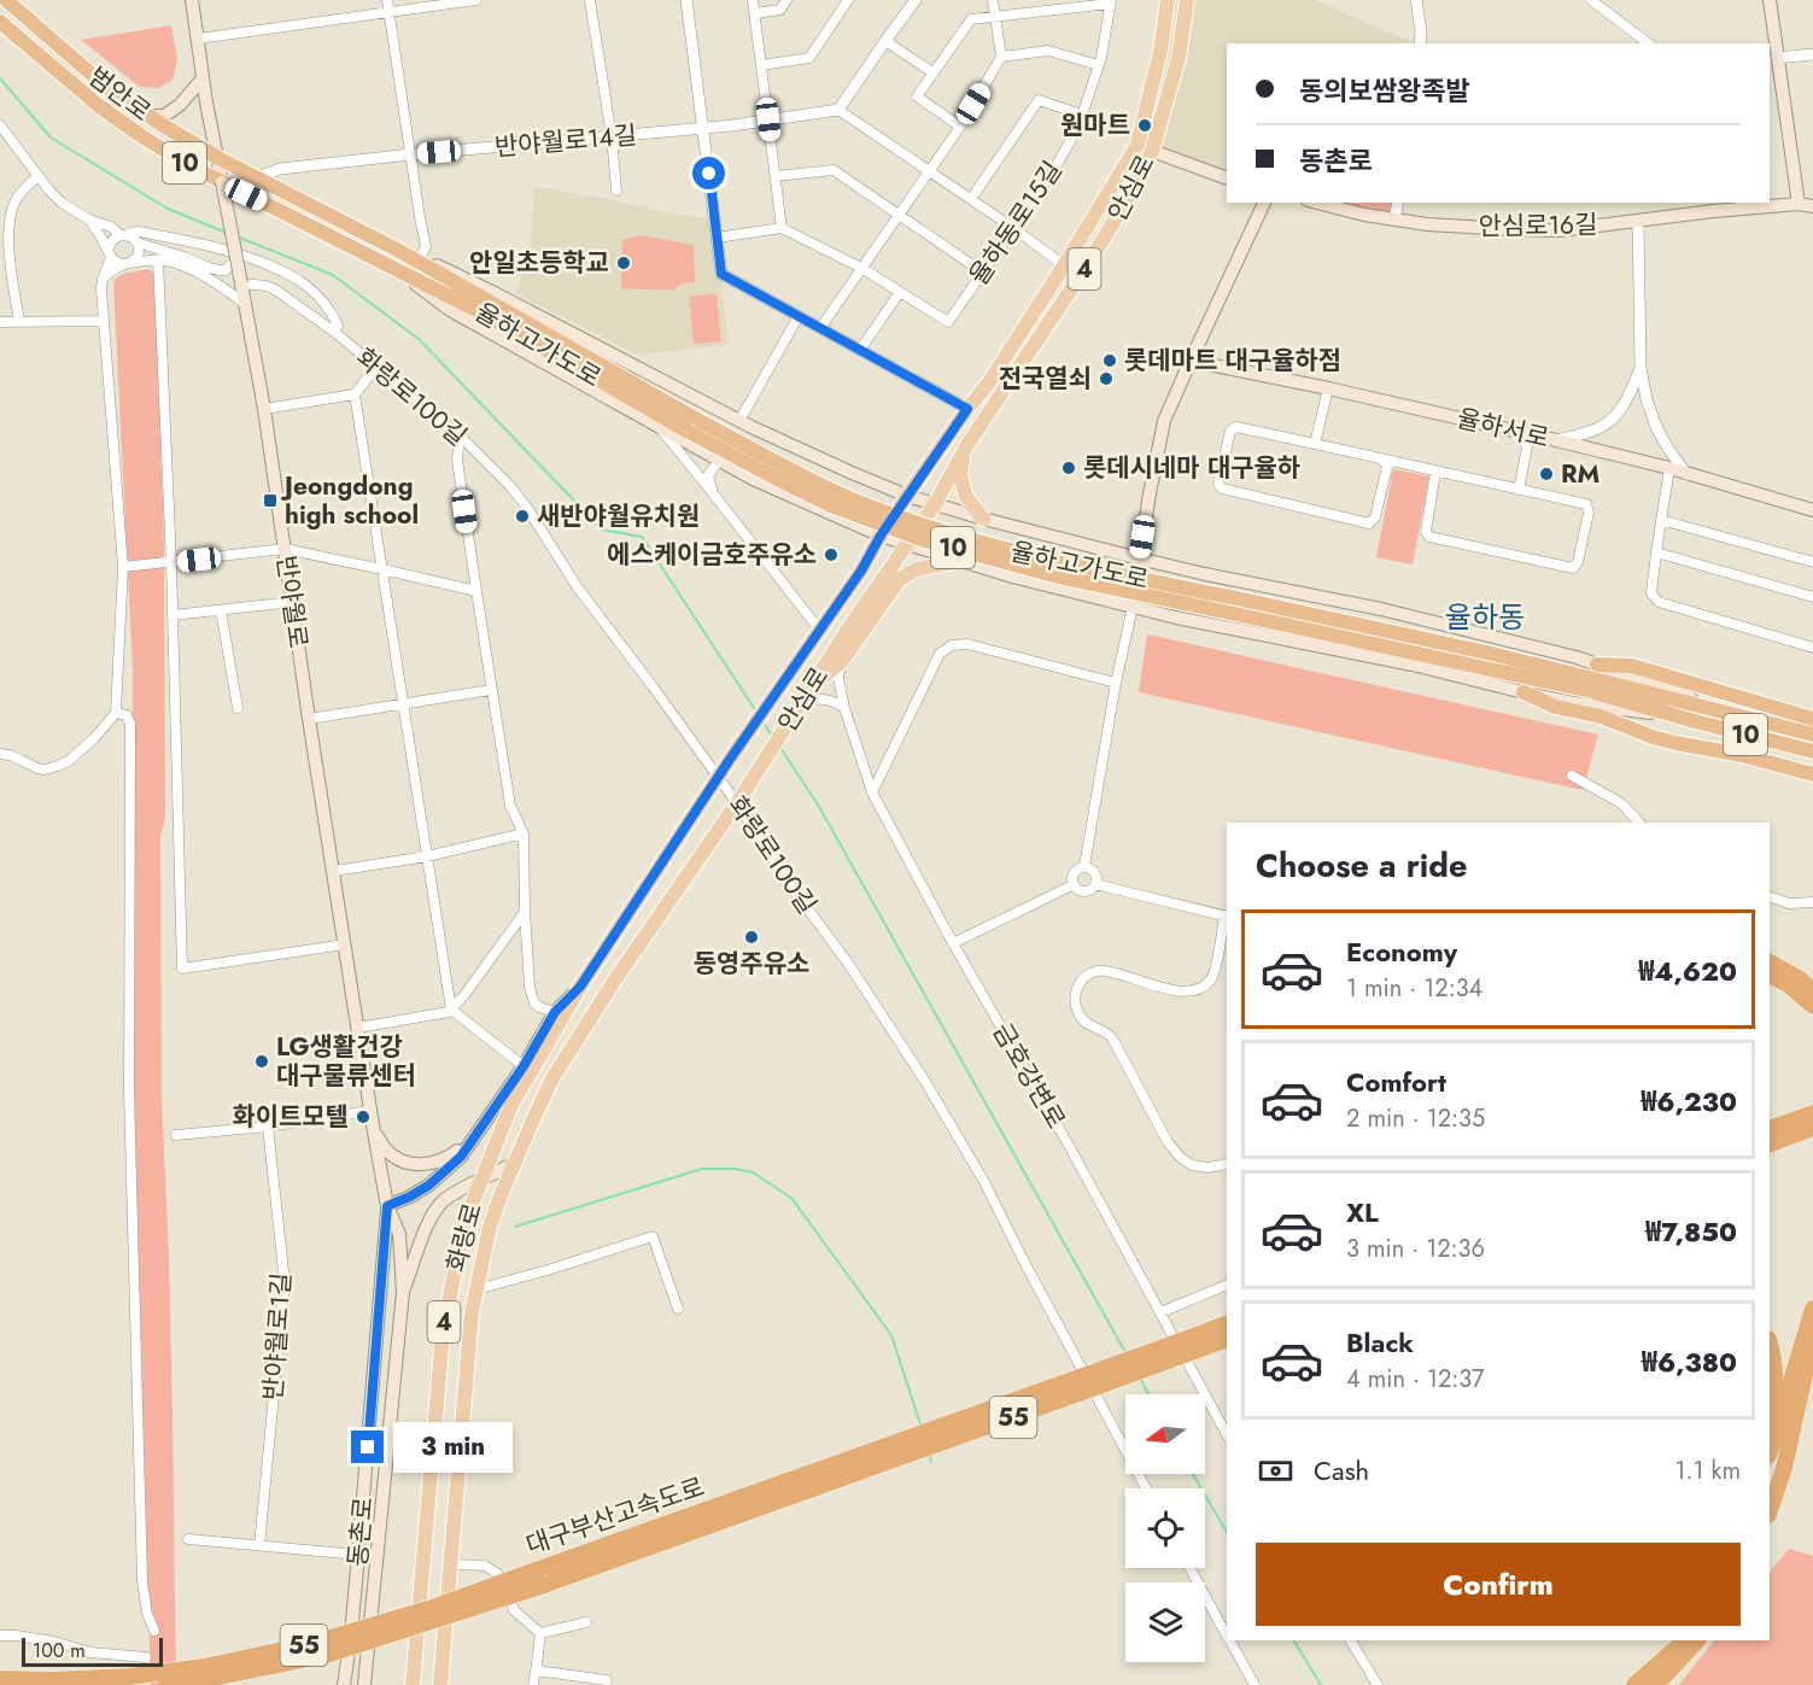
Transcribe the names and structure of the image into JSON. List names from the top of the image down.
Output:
{
  "streets": {
    "highway": [
      "범안로",
      "10",
      "율하고가도로",
      "55",
      "대구부산고속도로"
    ],
    "main road": [
      "안심로",
      "안심로16길",
      "4",
      "율하서로",
      "반야월로",
      "화랑로",
      "동촌로"
    ],
    "street": [
      "반야월로14길",
      "율하동로15길",
      "화랑로100길",
      "금호강변로",
      "반야월로1길"
    ]
  },
  "crossings": [
    ["범안로", "반야월로14길"],
    ["범안로", "율하고가도로"],
    ["범안로", "반야월로"],
    ["10", "율하고가도로"],
    ["안심로", "화랑로100길"],
    ["안심로", "화랑로"],
    ["화랑로100길", "반야월로"],
    ["반야월로", "동촌로"]
  ],
  "districts": ["율하동"],
  "places": {
    "other": [
      "원마트",
      "안일초등학교",
      "롯데마트 대구율하점",
      "전국열쇠",
      "롯데시네마 대구율하",
      "RM",
      "새반야월유치원",
      "에스케이금호주유소",
      "동영주유소",
      "LG생활건강 대구물류센터",
      "화이트모텔"
    ],
    "transit": ["Jeongdong high school"]
  },
  "scale_bar": "100 m",
  "north": "left",
  "page": {
    "banner": ["동의보쌈왕족발", "동촌로"],
    "heading": "Choose a ride",
    "list": [
      {
        "name": "Economy",
        "note": "1 min · 12:34",
        "value": "₩4,620"
      },
      {
        "name": "Comfort",
        "note": "2 min · 12:35",
        "value": "₩6,230"
      },
      {
        "name": "XL",
        "note": "3 min · 12:36",
        "value": "₩7,850"
      },
      {
        "name": "Black",
        "note": "4 min · 12:37",
        "value": "₩6,380"
      }
    ],
    "bubble": "3 min",
    "pay": ["Cash", "1.1 km"],
    "buttons": "Confirm",
    "scale": "100 m"
  }
}
